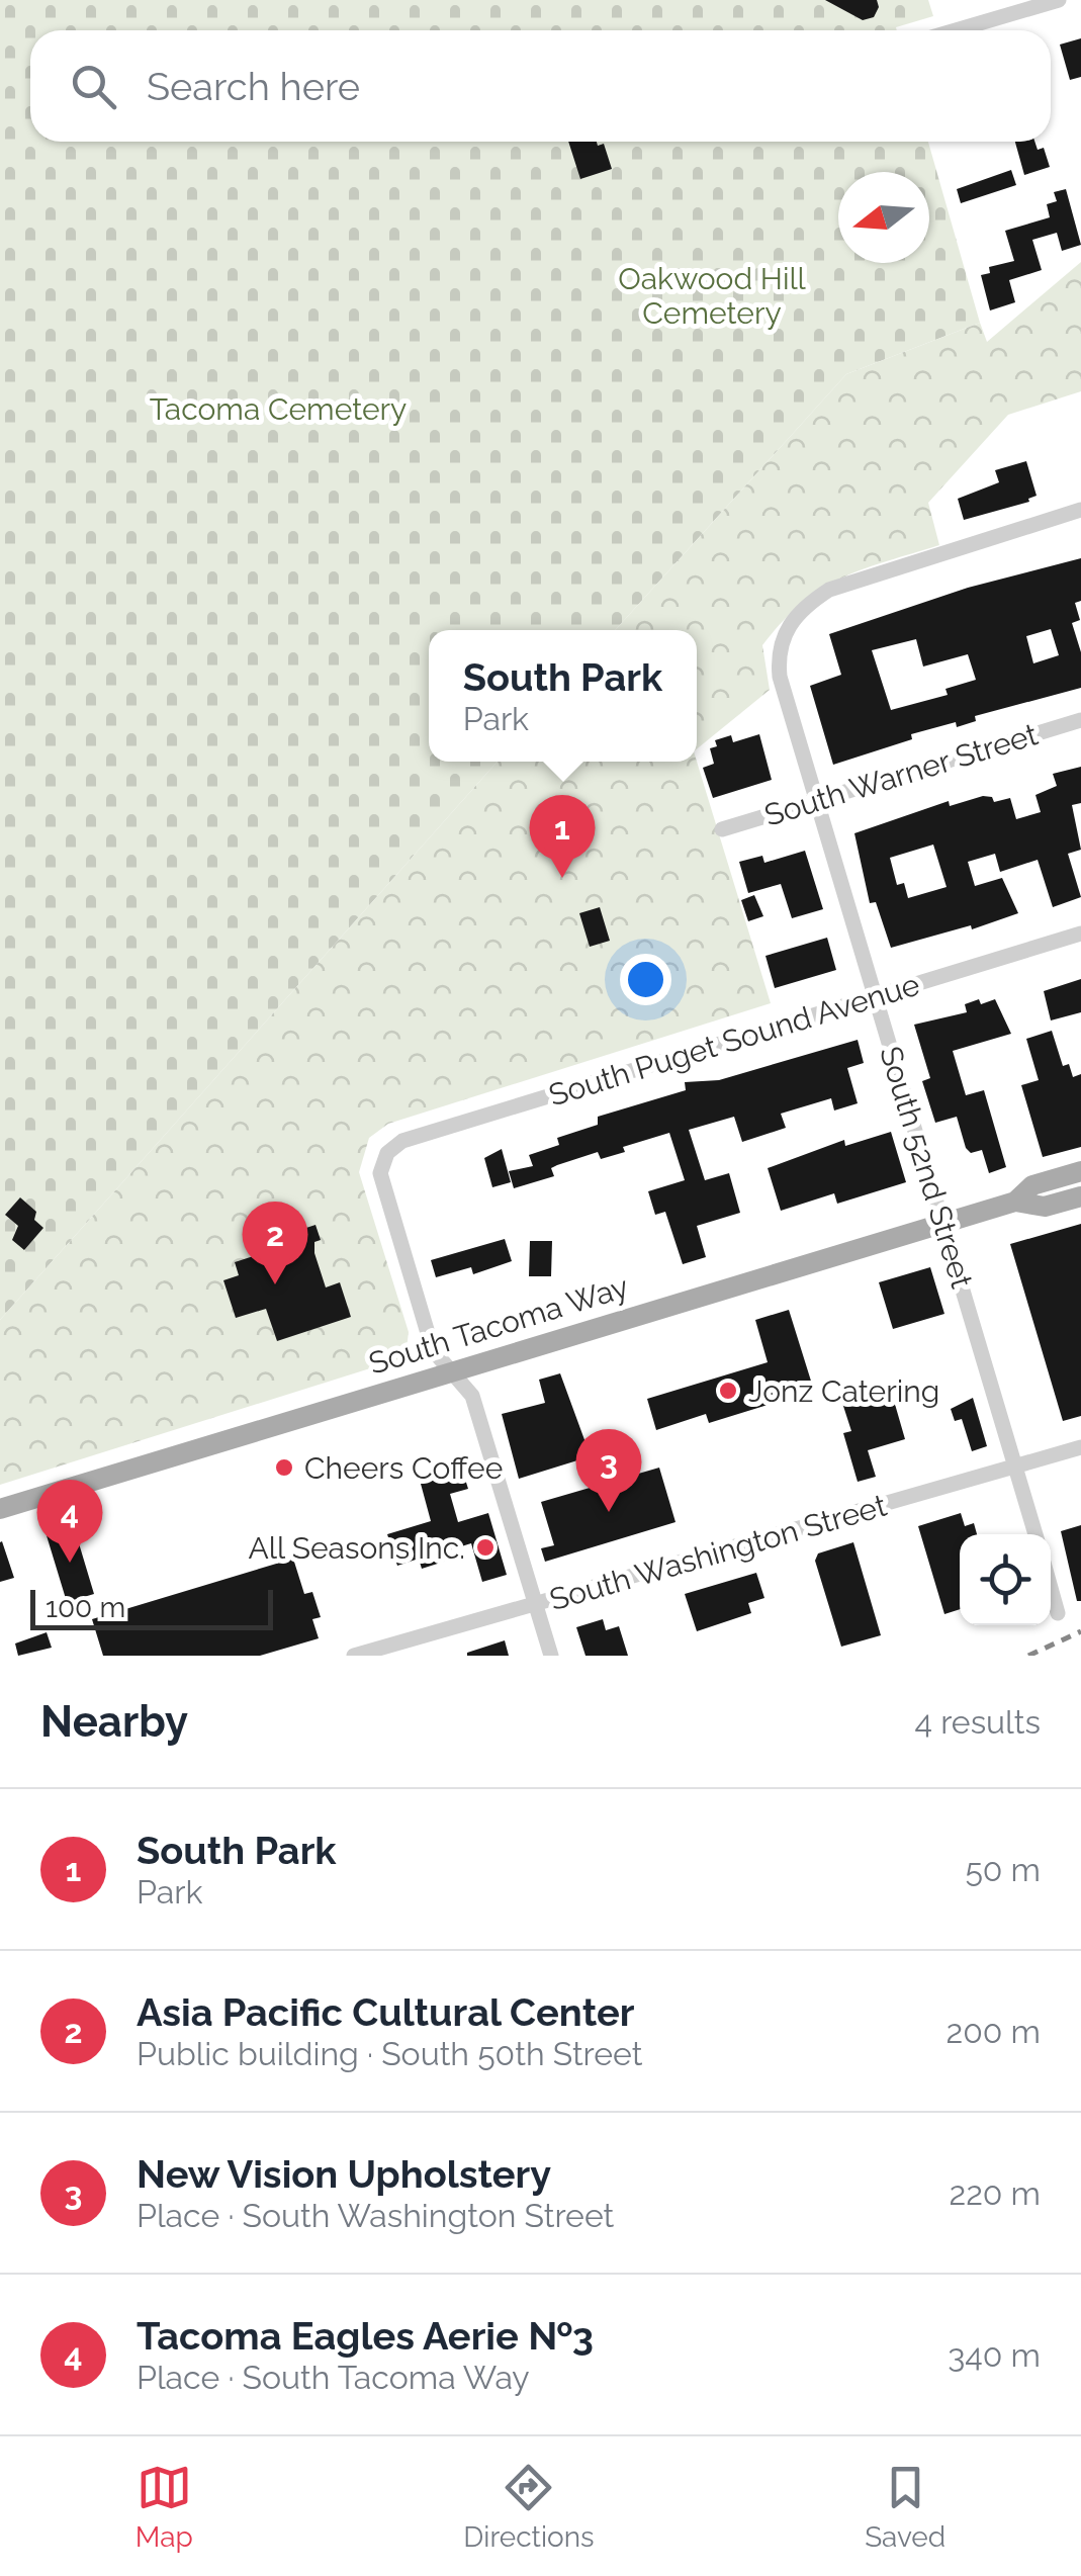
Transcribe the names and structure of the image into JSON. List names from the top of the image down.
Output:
{
  "streets": {
    "main road": ["South Tacoma Way"],
    "street": [
      "South Warner Street",
      "South Puget Sound Avenue",
      "South 52nd Street",
      "South Washington Street"
    ]
  },
  "crossings": [
    ["South Warner Street", "South 52nd Street"],
    ["South Puget Sound Avenue", "South 52nd Street"],
    ["South Puget Sound Avenue", "South Tacoma Way"],
    ["South 52nd Street", "South Tacoma Way"],
    ["South 52nd Street", "South Washington Street"]
  ],
  "parks": ["Oakwood Hill Cemetery", "Tacoma Cemetery"],
  "places": ["Jonz Catering", "Cheers Coffee", "All Seasons Inc."],
  "scale_bar": "100 m",
  "north": "left",
  "page": {
    "search": "Search here",
    "popup": ["South Park", "Park"],
    "pins": [
      "1",
      "2",
      "3",
      "4"
    ],
    "scale": "100 m",
    "heading": ["Nearby", "4 results"],
    "list": [
      {
        "mark": "1",
        "name": "South Park",
        "note": "Park",
        "value": "50 m"
      },
      {
        "mark": "2",
        "name": "Asia Pacific Cultural Center",
        "note": "Public building · South 50th Street",
        "value": "200 m"
      },
      {
        "mark": "3",
        "name": "New Vision Upholstery",
        "note": "Place · South Washington Street",
        "value": "220 m"
      },
      {
        "mark": "4",
        "name": "Tacoma Eagles Aerie №3",
        "note": "Place · South Tacoma Way",
        "value": "340 m"
      }
    ],
    "nav": ["Map", "Directions", "Saved"]
  }
}
